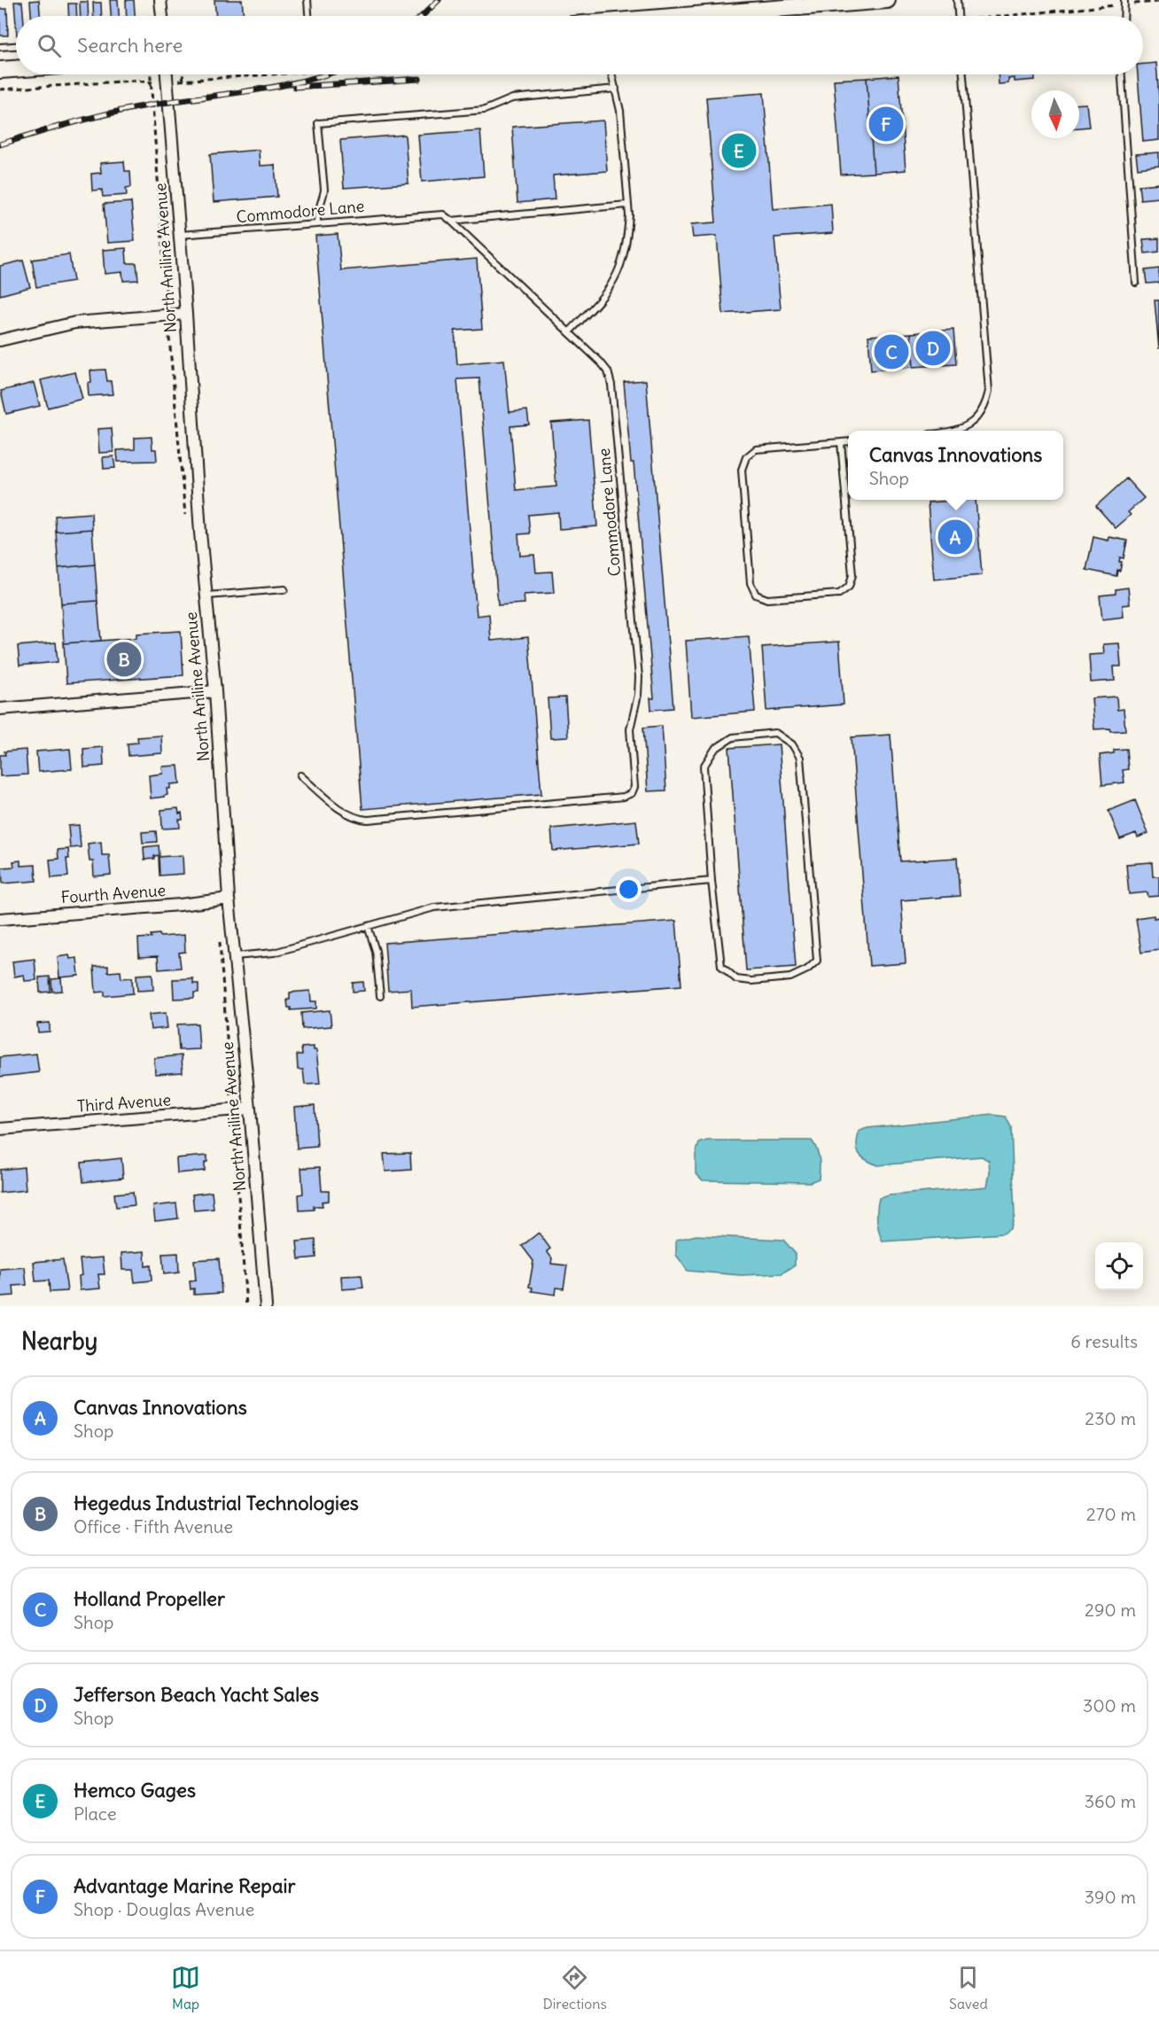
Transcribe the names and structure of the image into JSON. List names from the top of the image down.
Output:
{
  "streets": {
    "street": ["North Aniline Avenue", "Fourth Avenue", "Third Avenue"],
    "lane": ["Commodore Lane"]
  },
  "crossings": [
    ["Commodore Lane", "North Aniline Avenue"],
    ["North Aniline Avenue", "Fourth Avenue"],
    ["North Aniline Avenue", "Third Avenue"]
  ],
  "north": "bottom",
  "page": {
    "search": "Search here",
    "pins": [
      "F",
      "E",
      "D",
      "C",
      "A",
      "B"
    ],
    "popup": ["Canvas Innovations", "Shop"],
    "heading": ["Nearby", "6 results"],
    "list": [
      {
        "mark": "A",
        "name": "Canvas Innovations",
        "note": "Shop",
        "value": "230 m"
      },
      {
        "mark": "B",
        "name": "Hegedus Industrial Technologies",
        "note": "Office · Fifth Avenue",
        "value": "270 m"
      },
      {
        "mark": "C",
        "name": "Holland Propeller",
        "note": "Shop",
        "value": "290 m"
      },
      {
        "mark": "D",
        "name": "Jefferson Beach Yacht Sales",
        "note": "Shop",
        "value": "300 m"
      },
      {
        "mark": "E",
        "name": "Hemco Gages",
        "note": "Place",
        "value": "360 m"
      },
      {
        "mark": "F",
        "name": "Advantage Marine Repair",
        "note": "Shop · Douglas Avenue",
        "value": "390 m"
      }
    ],
    "nav": ["Map", "Directions", "Saved"]
  }
}
